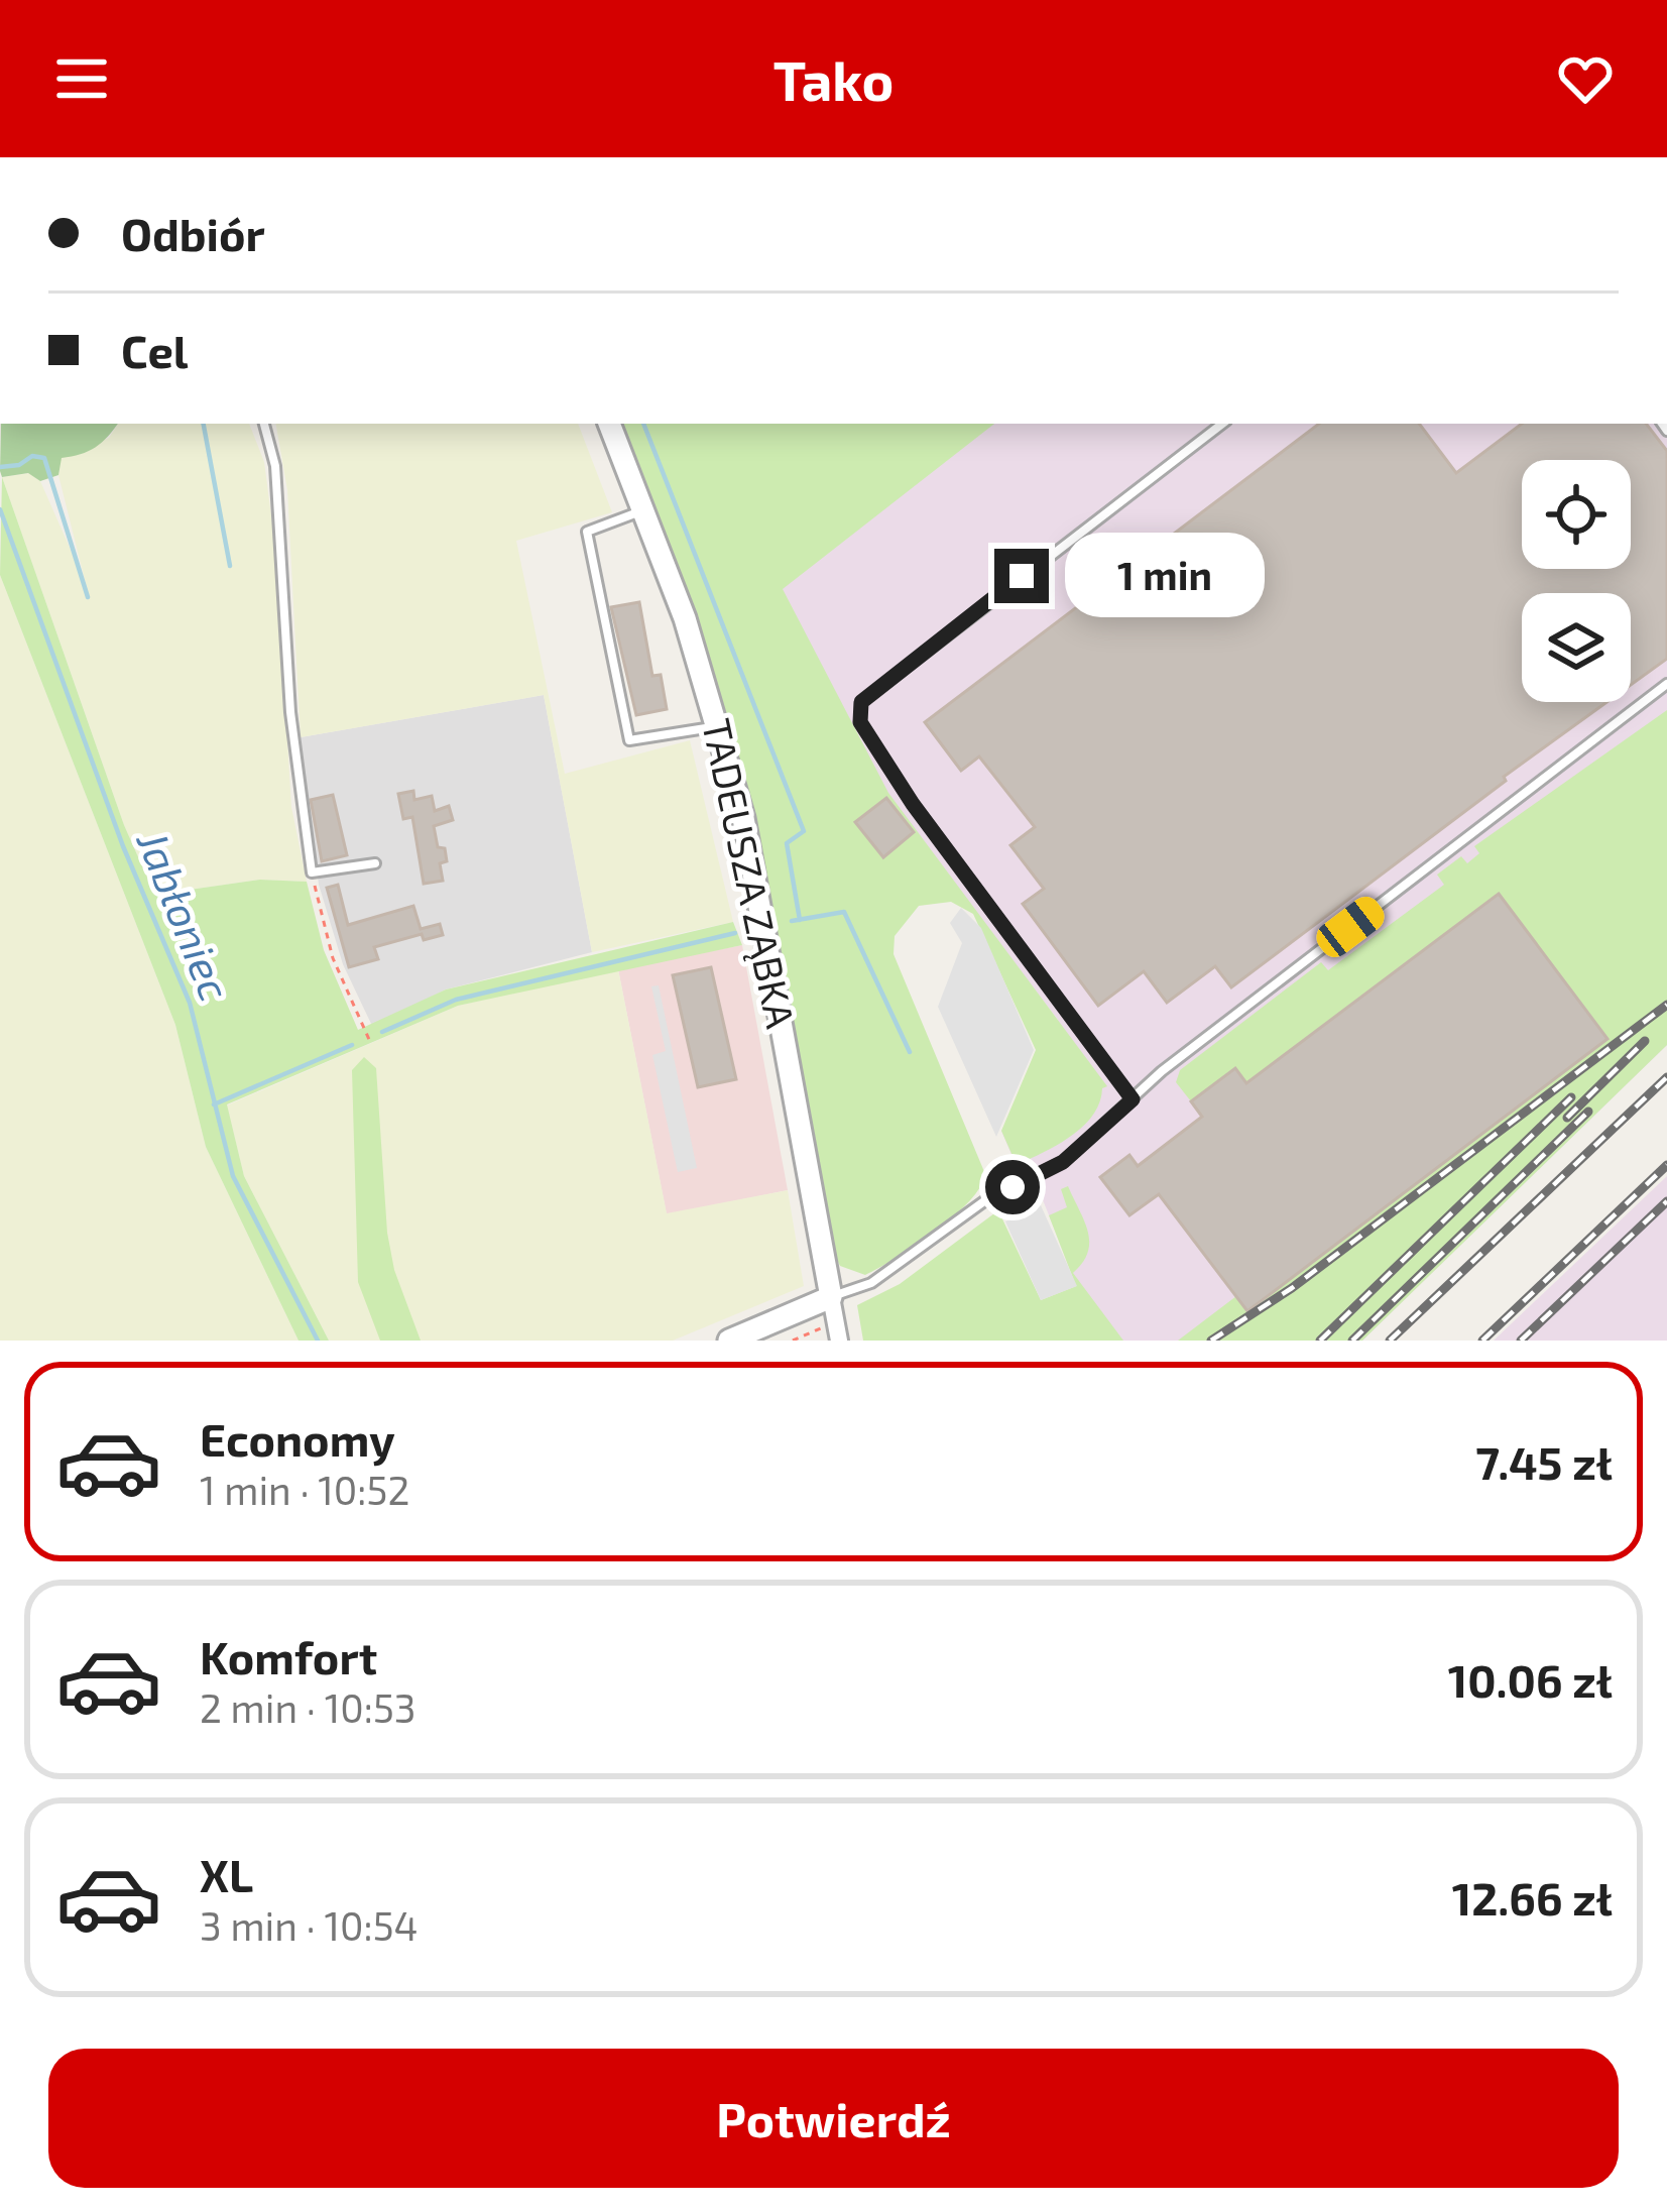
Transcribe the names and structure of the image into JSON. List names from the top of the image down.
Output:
{
  "streets": {
    "street": ["TADEUSZA ZĄBKA"]
  },
  "water": ["Jabłoniec"],
  "page": {
    "header": "Tako",
    "banner": ["Odbiór", "Cel"],
    "bubble": "1 min",
    "list": [
      {
        "name": "Economy",
        "note": "1 min · 10:52",
        "value": "7.45 zł"
      },
      {
        "name": "Komfort",
        "note": "2 min · 10:53",
        "value": "10.06 zł"
      },
      {
        "name": "XL",
        "note": "3 min · 10:54",
        "value": "12.66 zł"
      }
    ],
    "buttons": "Potwierdź"
  }
}
